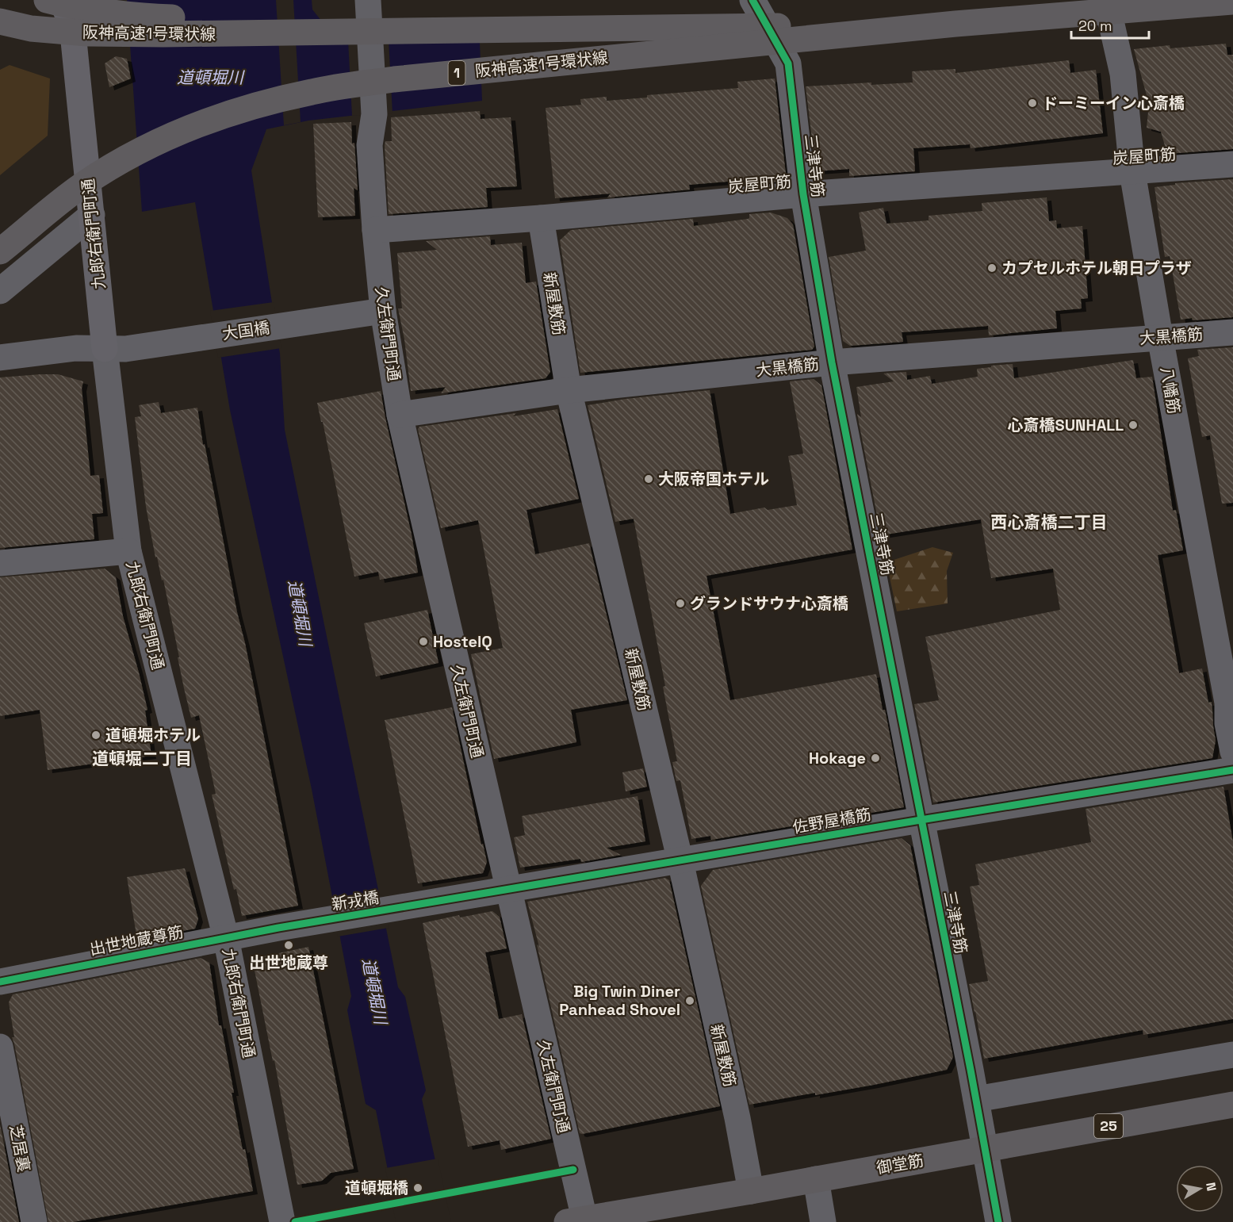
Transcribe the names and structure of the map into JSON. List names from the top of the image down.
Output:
{
  "streets": {
    "highway": [
      "阪神高速1号環状線",
      "1",
      "25",
      "御堂筋"
    ],
    "street": [
      "炭屋町筋",
      "三津寺筋",
      "九郎右衛門町通",
      "新屋敷筋",
      "大国橋",
      "久左衛門町通",
      "大黒橋筋",
      "八幡筋",
      "佐野屋橋筋",
      "新戎橋",
      "出世地蔵尊筋",
      "芝居裏"
    ]
  },
  "crossings": [
    ["炭屋町筋", "三津寺筋"],
    ["炭屋町筋", "新屋敷筋"],
    ["炭屋町筋", "久左衛門町通"],
    ["炭屋町筋", "八幡筋"],
    ["三津寺筋", "大黒橋筋"],
    ["三津寺筋", "佐野屋橋筋"],
    ["三津寺筋", "御堂筋"],
    ["九郎右衛門町通", "大国橋"],
    ["九郎右衛門町通", "出世地蔵尊筋"],
    ["新屋敷筋", "大黒橋筋"],
    ["新屋敷筋", "佐野屋橋筋"],
    ["新屋敷筋", "御堂筋"],
    ["大国橋", "久左衛門町通"],
    ["久左衛門町通", "大黒橋筋"],
    ["久左衛門町通", "佐野屋橋筋"],
    ["久左衛門町通", "御堂筋"],
    ["大黒橋筋", "八幡筋"],
    ["佐野屋橋筋", "新戎橋"],
    ["新戎橋", "出世地蔵尊筋"]
  ],
  "districts": ["西心斎橋二丁目", "道頓堀二丁目"],
  "water": ["道頓堀川"],
  "places": [
    "ドーミーイン心斎橋",
    "カプセルホテル朝日プラザ",
    "心斎橋SUNHALL",
    "大阪帝国ホテル",
    "グランドサウナ心斎橋",
    "HostelQ",
    "道頓堀ホテル",
    "Hokage",
    "出世地蔵尊",
    "Big Twin Diner Panhead Shovel",
    "道頓堀橋"
  ],
  "scale_bar": "20 m",
  "north": "right"
}
